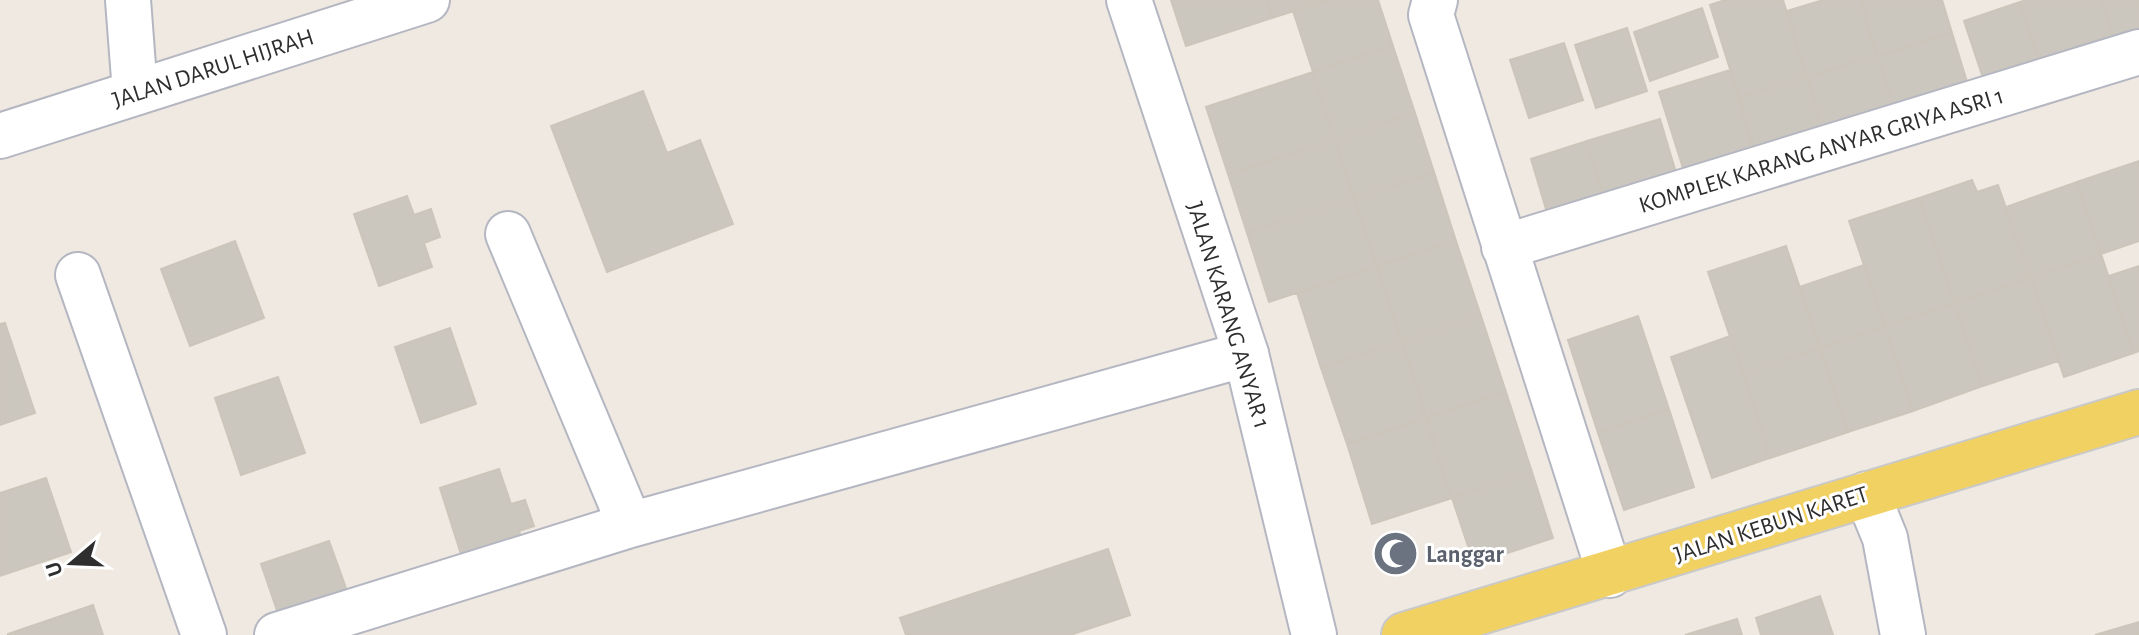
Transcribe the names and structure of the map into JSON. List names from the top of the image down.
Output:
{
  "streets": {
    "main road": ["JALAN KEBUN KARET"],
    "street": ["JALAN DARUL HIJRAH", "KOMPLEK KARANG ANYAR GRIYA ASRI 1", "JALAN KARANG ANYAR 1"]
  },
  "places": {
    "mosque": ["Langgar"]
  },
  "north": "left"
}
